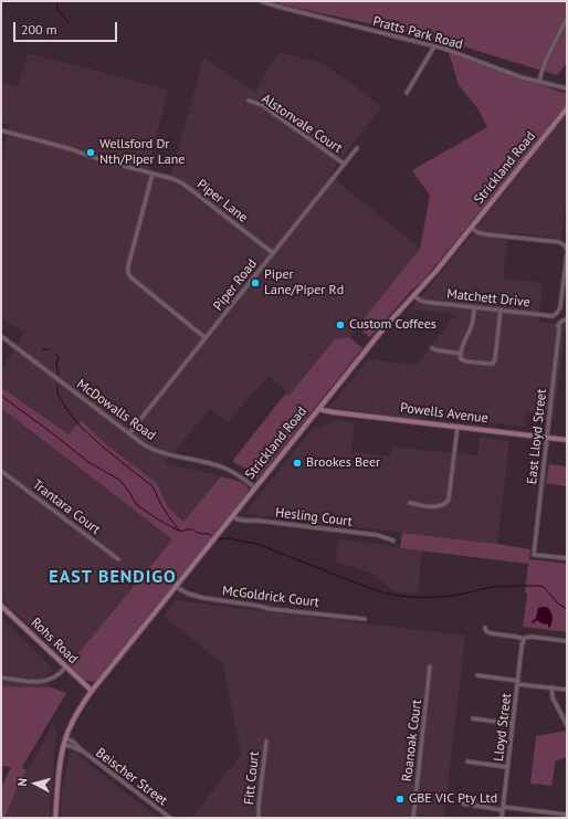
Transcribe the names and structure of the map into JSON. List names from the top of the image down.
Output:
{
  "streets": {
    "main road": ["Strickland Road", "Powells Avenue", "Rohs Road"],
    "street": [
      "Pratts Park Road",
      "Alstonvale Court",
      "Piper Lane",
      "Piper Road",
      "Matchett Drive",
      "McDowalls Road",
      "East Lloyd Street",
      "Trantara Court",
      "Hesling Court",
      "McGoldrick Court",
      "Lloyd Street",
      "Roanoak Court",
      "Beischer Street",
      "Fitt Court"
    ]
  },
  "crossings": [
    ["Alstonvale Court", "Piper Road"],
    ["Strickland Road", "Matchett Drive"],
    ["Strickland Road", "McDowalls Road"],
    ["Strickland Road", "Powells Avenue"],
    ["Strickland Road", "Hesling Court"],
    ["Strickland Road", "McGoldrick Court"],
    ["Strickland Road", "Rohs Road"],
    ["Strickland Road", "Beischer Street"],
    ["Piper Lane", "Piper Road"],
    ["Piper Road", "McDowalls Road"],
    ["Powells Avenue", "East Lloyd Street"]
  ],
  "districts": ["EAST BENDIGO"],
  "places": [
    "Wellsford Dr Nth/Piper Lane",
    "Piper Lane/Piper Rd",
    "Custom Coffees",
    "Brookes Beer",
    "GBE VIC Pty Ltd"
  ],
  "scale_bar": "200 m",
  "north": "left"
}
